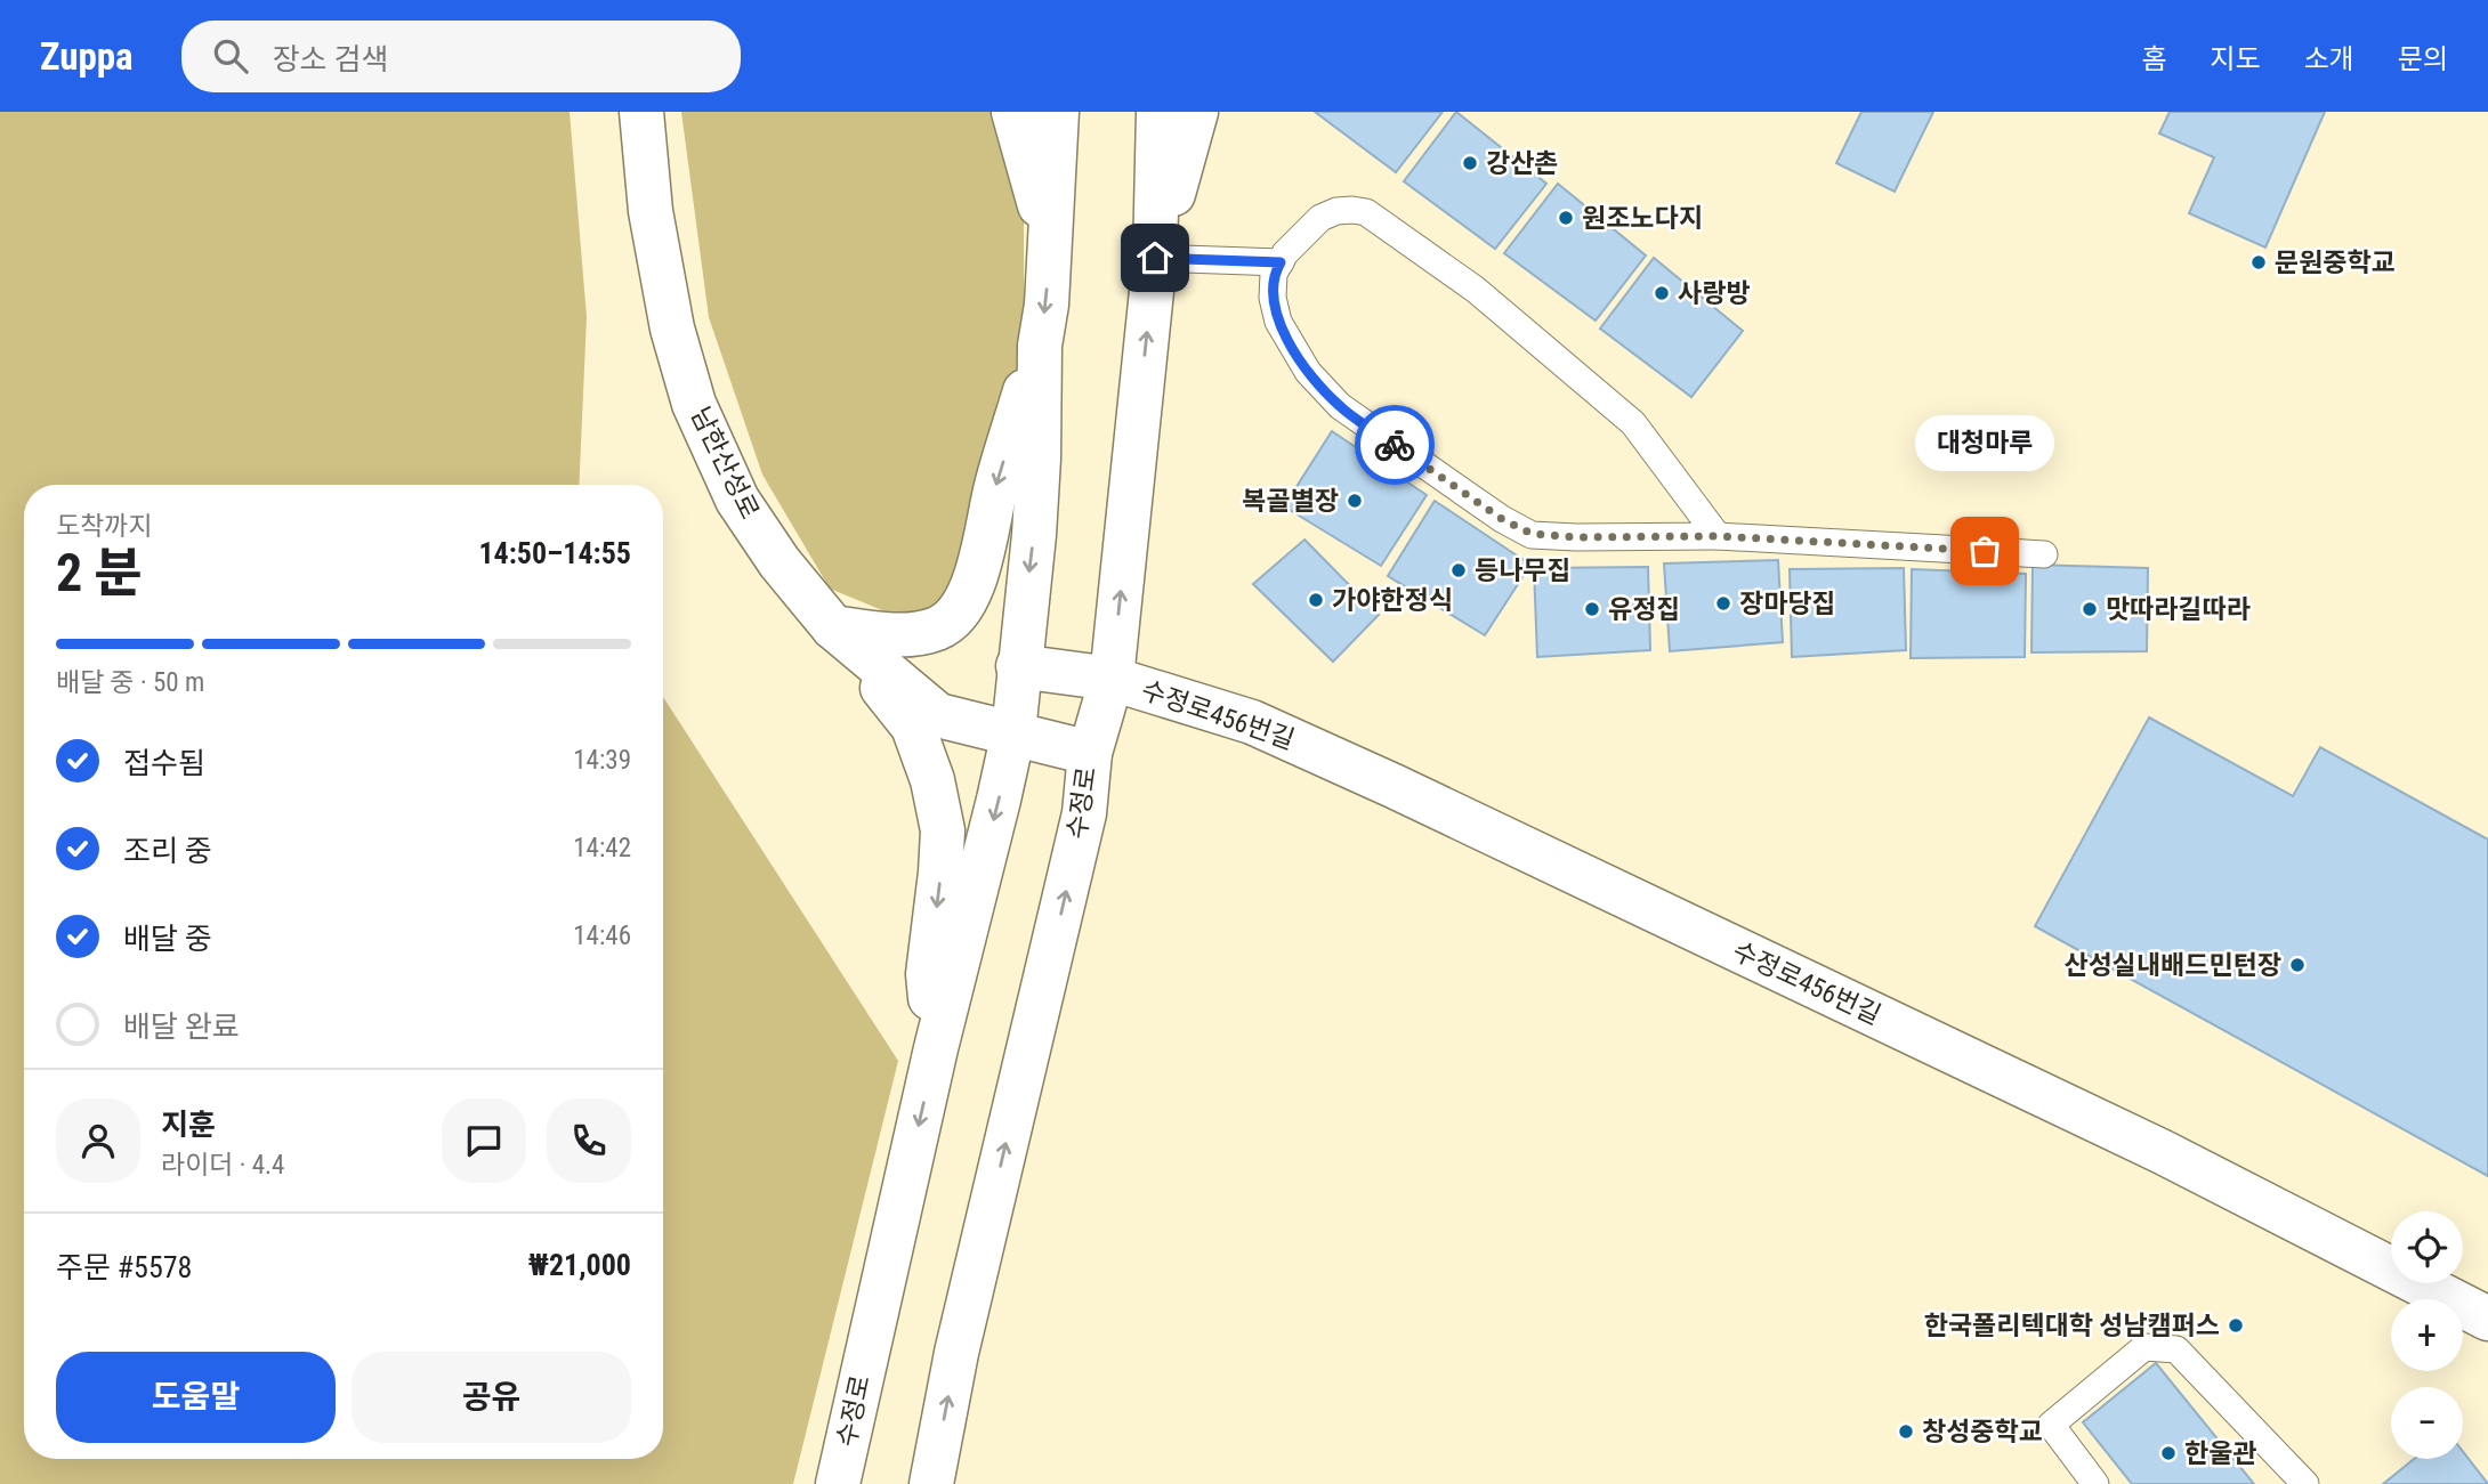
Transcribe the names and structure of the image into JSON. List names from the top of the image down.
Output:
{
  "streets": {
    "main road": ["남한산성로", "수정로456번길", "수정로"]
  },
  "crossings": [
    ["남한산성로", "수정로"],
    ["수정로456번길", "수정로"]
  ],
  "places": [
    "강산촌",
    "원조노다지",
    "문원중학교",
    "사랑방",
    "복골별장",
    "대청마루",
    "등나무집",
    "가야한정식",
    "장마당집",
    "유정집",
    "맛따라길따라",
    "산성실내배드민턴장",
    "한국폴리텍대학 성남캠퍼스",
    "창성중학교",
    "한울관"
  ],
  "page": {
    "header": "Zuppa",
    "search": "장소 검색",
    "nav": [
      "홈",
      "지도",
      "소개",
      "문의"
    ],
    "bubble": "대청마루",
    "heading": ["2 분", "도착까지", "14:50–14:55"],
    "panel": [
      "지훈",
      "라이더 · 4.4",
      "주문 #5578",
      "₩21,000"
    ],
    "bar": "배달 중 · 50 m",
    "list": [
      ["접수됨", "14:39"],
      ["조리 중", "14:42"],
      ["배달 중", "14:46"],
      "배달 완료"
    ],
    "map_buttons": ["+", "−"],
    "buttons": ["도움말", "공유"]
  }
}
